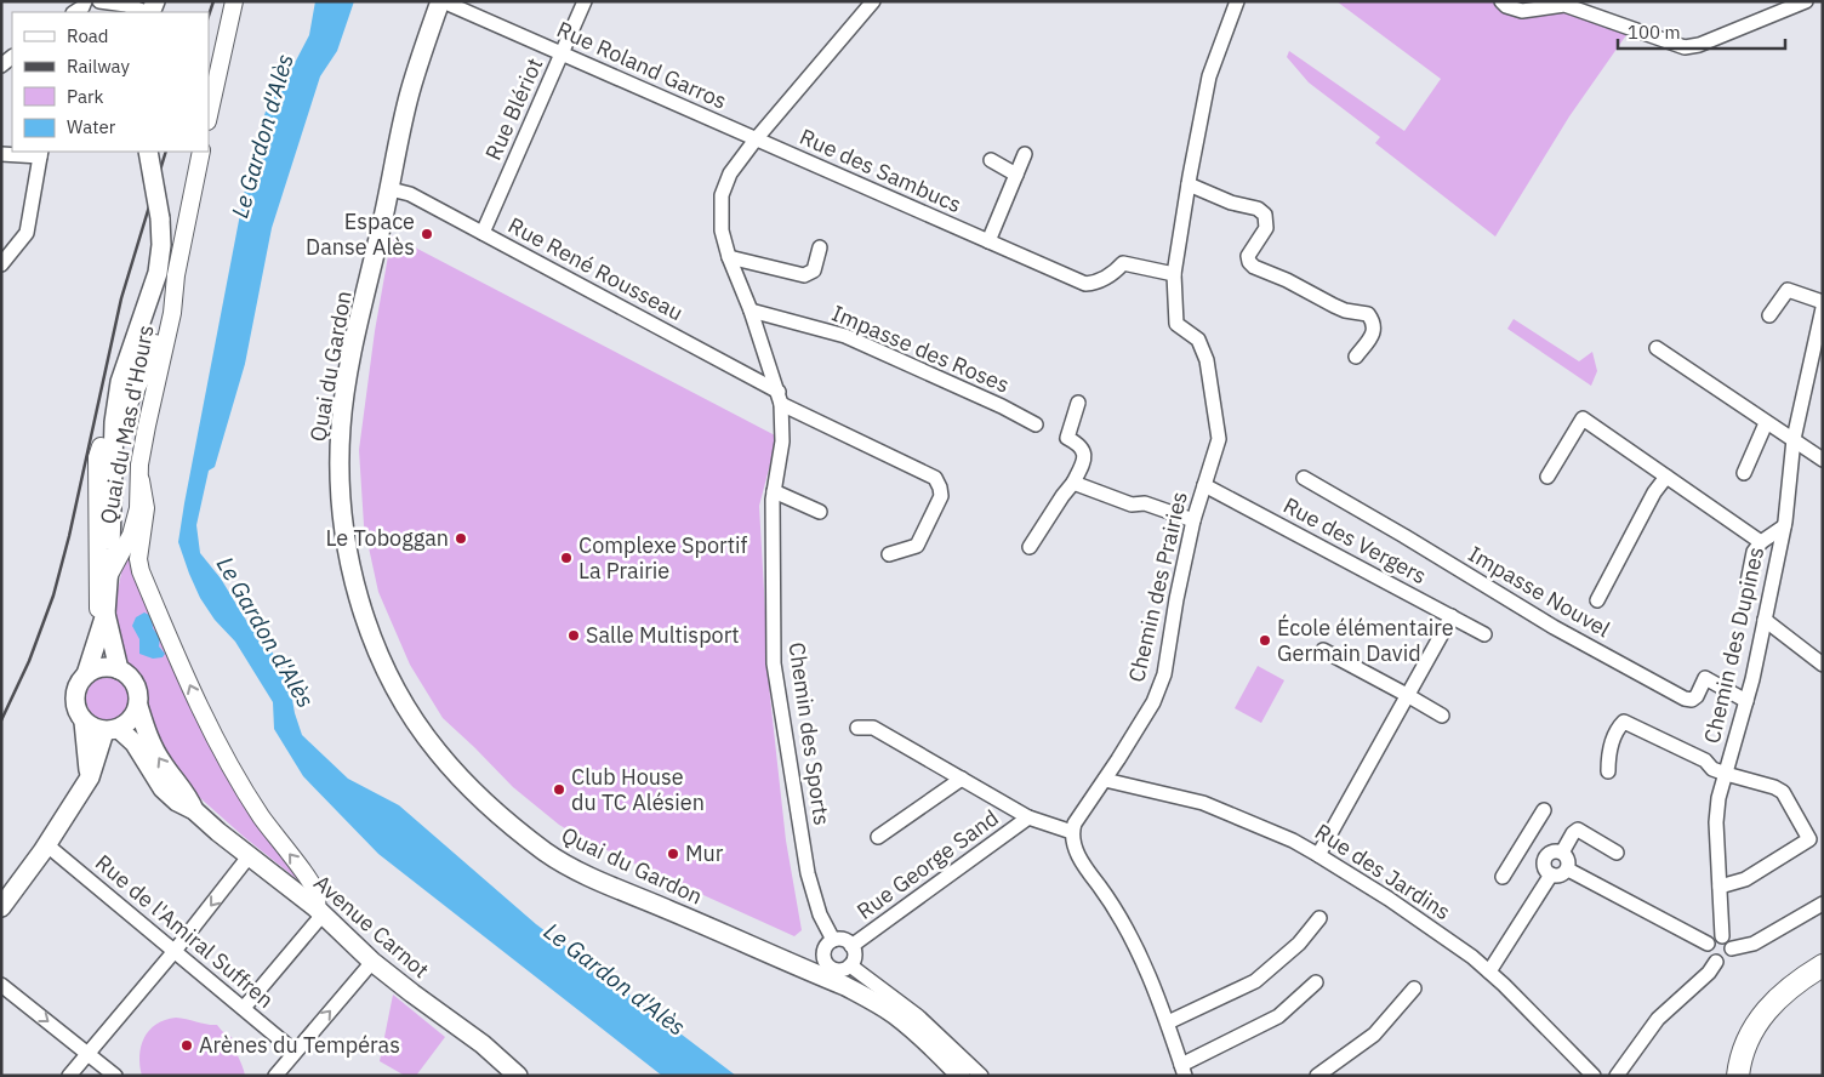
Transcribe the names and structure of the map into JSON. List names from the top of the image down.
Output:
{
  "streets": {
    "main road": ["Quai du Gardon", "Quai du Mas d'Hours", "Avenue Carnot"],
    "street": [
      "Rue Roland Garros",
      "Rue Blériot",
      "Rue des Sambucs",
      "Rue René Rousseau",
      "Impasse des Roses",
      "Rue des Vergers",
      "Chemin des Prairies",
      "Impasse Nouvel",
      "Chemin des Dupines",
      "Chemin des Sports",
      "Rue George Sand",
      "Rue des Jardins",
      "Rue de l'Amiral Suffren"
    ]
  },
  "crossings": [
    ["Rue Roland Garros", "Rue Blériot"],
    ["Rue Roland Garros", "Rue des Sambucs"],
    ["Rue Roland Garros", "Quai du Gardon"],
    ["Rue Roland Garros", "Chemin des Sports"],
    ["Rue Blériot", "Rue René Rousseau"],
    ["Rue des Sambucs", "Chemin des Prairies"],
    ["Rue des Sambucs", "Chemin des Sports"],
    ["Rue René Rousseau", "Quai du Gardon"],
    ["Rue René Rousseau", "Chemin des Sports"],
    ["Impasse des Roses", "Chemin des Sports"],
    ["Quai du Mas d'Hours", "Avenue Carnot"],
    ["Rue des Vergers", "Chemin des Prairies"],
    ["Chemin des Prairies", "Rue des Jardins"],
    ["Impasse Nouvel", "Chemin des Dupines"],
    ["Chemin des Sports", "Rue George Sand"]
  ],
  "water": ["Le Gardon d'Alès"],
  "places": [
    "Espace Danse Alès",
    "Le Toboggan",
    "Complexe Sportif La Prairie",
    "Salle Multisport",
    "École élémentaire Germain David",
    "Club House du TC Alésien",
    "Mur",
    "Arènes du Tempéras"
  ],
  "legend": [
    "Road",
    "Railway",
    "Park",
    "Water"
  ],
  "scale_bar": "100 m"
}
